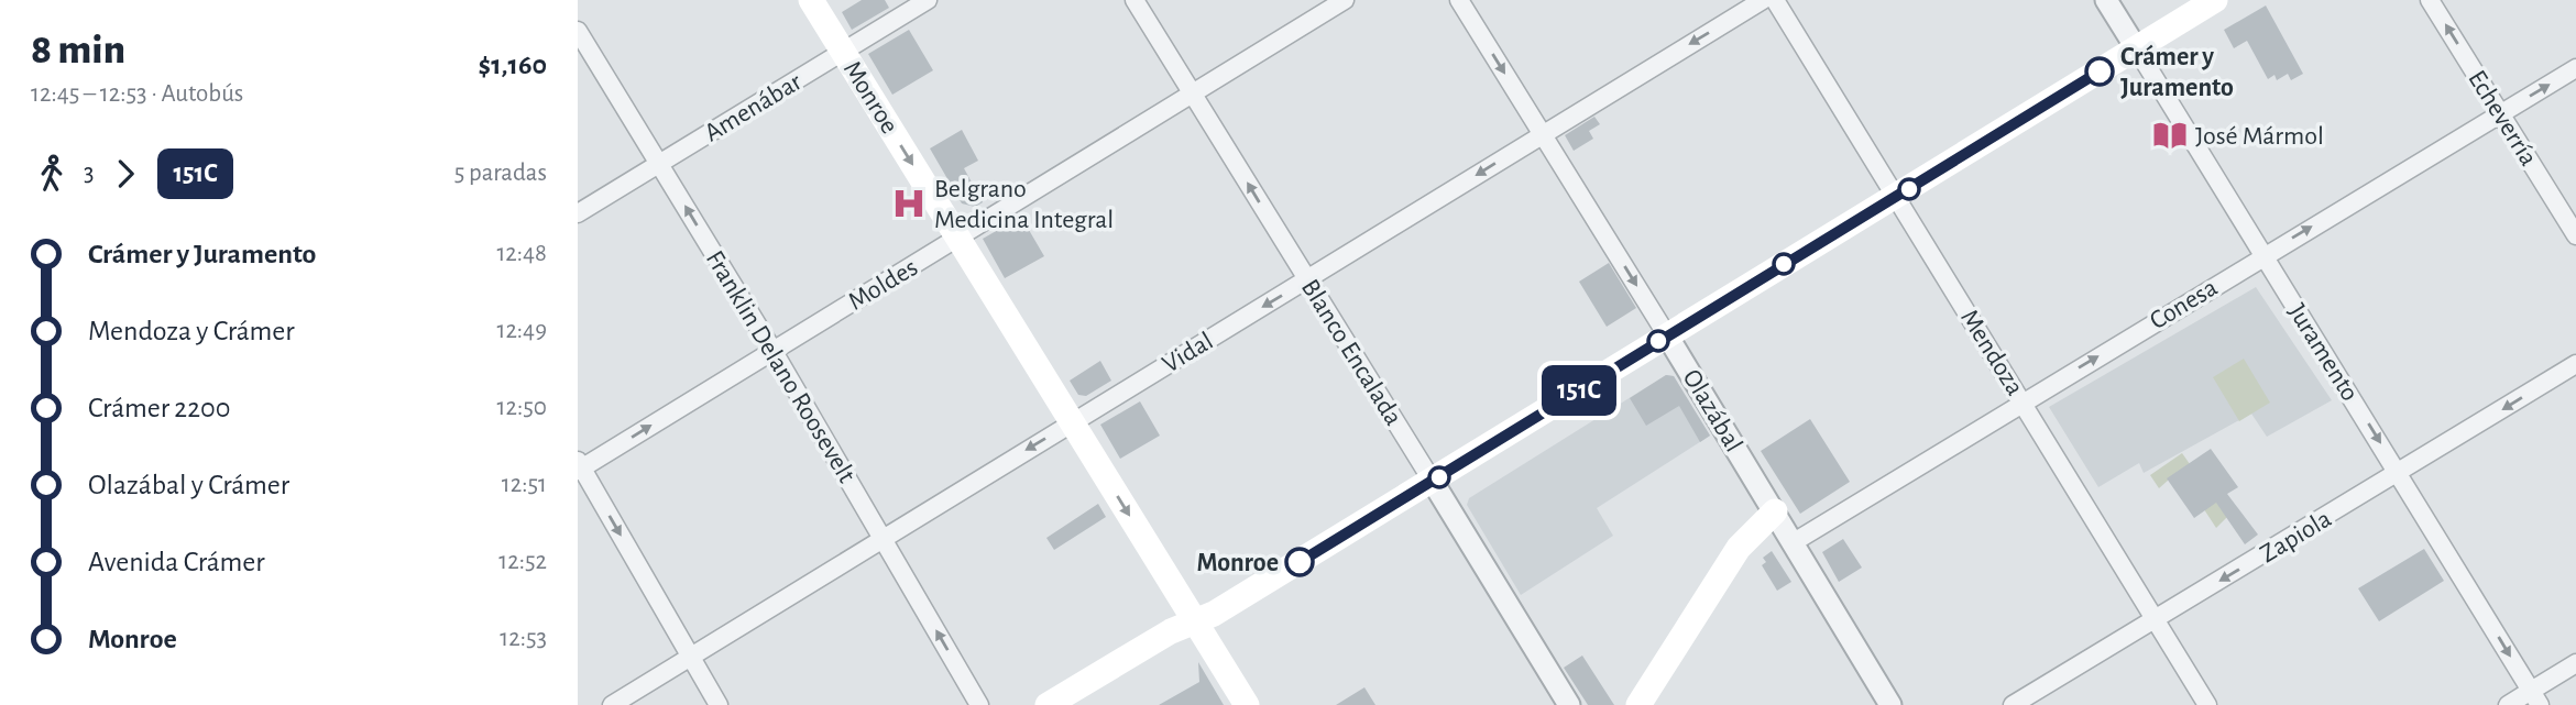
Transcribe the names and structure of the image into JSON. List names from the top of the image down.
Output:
{
  "streets": {
    "main road": ["Monroe"],
    "street": [
      "Amenábar",
      "Echeverría",
      "Moldes",
      "Conesa",
      "Vidal",
      "Blanco Encalada",
      "Mendoza",
      "Juramento",
      "Franklin Delano Roosevelt",
      "Olazábal",
      "Zapiola"
    ]
  },
  "crossings": [
    ["Monroe", "Amenábar"],
    ["Monroe", "Moldes"],
    ["Monroe", "Vidal"],
    ["Amenábar", "Franklin Delano Roosevelt"],
    ["Echeverría", "Conesa"],
    ["Moldes", "Blanco Encalada"],
    ["Moldes", "Franklin Delano Roosevelt"],
    ["Conesa", "Mendoza"],
    ["Conesa", "Juramento"],
    ["Conesa", "Olazábal"],
    ["Vidal", "Blanco Encalada"],
    ["Vidal", "Franklin Delano Roosevelt"],
    ["Vidal", "Olazábal"],
    ["Mendoza", "Zapiola"],
    ["Juramento", "Zapiola"]
  ],
  "one_way": [
    "Monroe",
    "Echeverría",
    "Conesa",
    "Vidal",
    "Juramento",
    "Franklin Delano Roosevelt",
    "Olazábal",
    "Zapiola"
  ],
  "places": {
    "other": ["Crámer y Juramento", "Monroe"],
    "library": ["José Mármol"],
    "hospital": ["Belgrano Medicina Integral"]
  },
  "lines": ["bus line 151C"],
  "page": {
    "heading": ["8 min", "12:45 – 12:53 · Autobús", "$1,160"],
    "on_map": "151C",
    "legs": ["3", "151C", "5 paradas"],
    "list": [
      {
        "name": "Crámer y Juramento",
        "value": "12:48"
      },
      {
        "name": "Mendoza y Crámer",
        "value": "12:49"
      },
      {
        "name": "Crámer 2200",
        "value": "12:50"
      },
      {
        "name": "Olazábal y Crámer",
        "value": "12:51"
      },
      {
        "name": "Avenida Crámer",
        "value": "12:52"
      },
      {
        "name": "Monroe",
        "value": "12:53"
      }
    ]
  }
}
